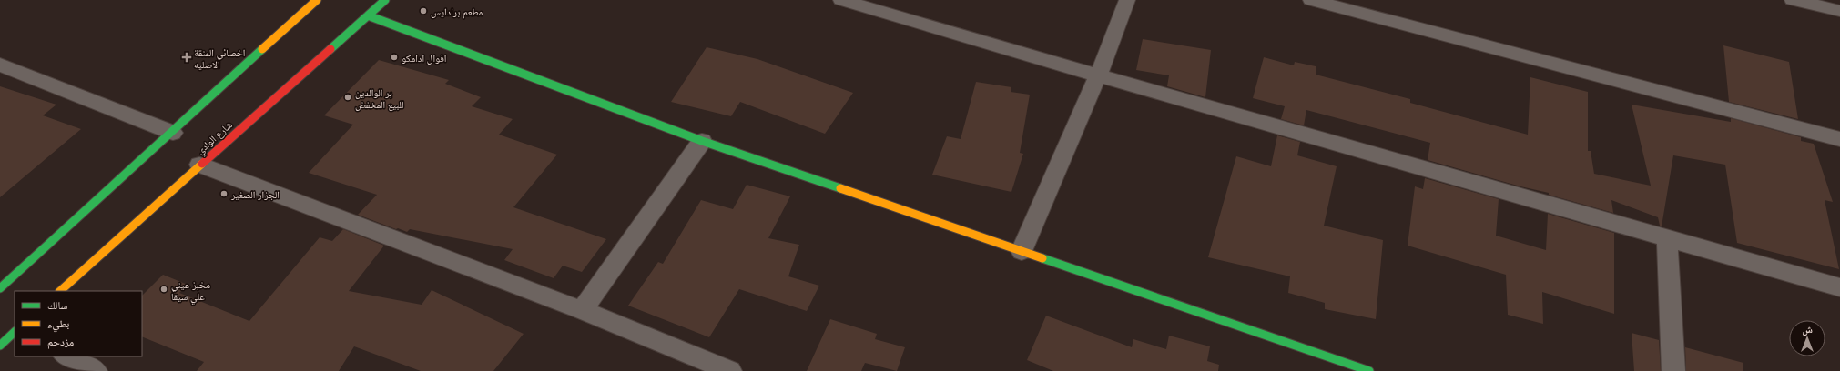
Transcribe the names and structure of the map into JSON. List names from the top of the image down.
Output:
{
  "streets": {
    "street": ["شارع الوادي"]
  },
  "places": {
    "other": [
      "مطعم برادايس",
      "افوال ادامكو",
      "بر الوالدين للبيع المخفض",
      "الجزار الصغير",
      "مخبز عيني علي سيقا"
    ],
    "health": ["اخصائي المنقة الاصليه"]
  },
  "legend": ["سالك", "بطيء", "مزدحم"],
  "north": "top"
}
